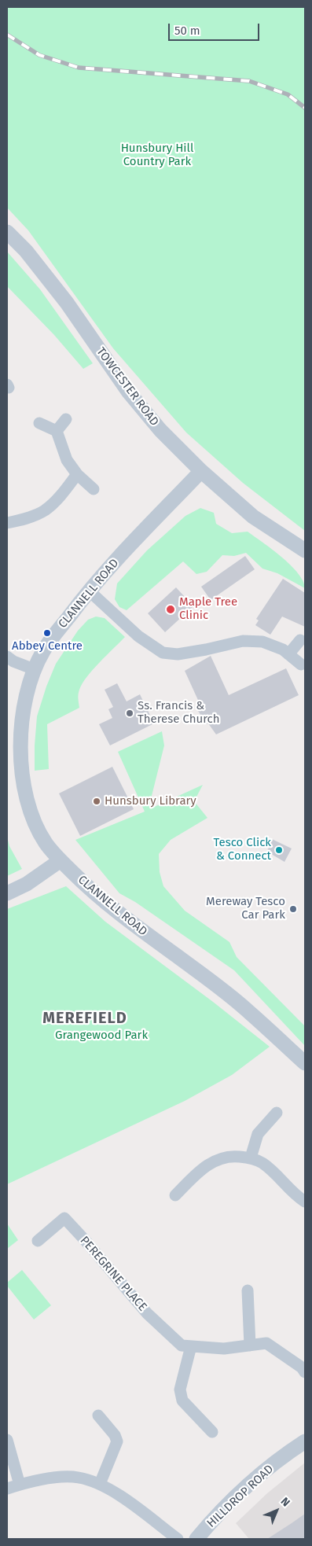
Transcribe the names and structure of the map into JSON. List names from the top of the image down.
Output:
{
  "streets": {
    "street": [
      "TOWCESTER ROAD",
      "CLANNELL ROAD",
      "PEREGRINE PLACE",
      "HILLDROP ROAD"
    ]
  },
  "crossings": [
    ["TOWCESTER ROAD", "CLANNELL ROAD"]
  ],
  "districts": ["MEREFIELD"],
  "parks": ["Hunsbury Hill Country Park", "Grangewood Park"],
  "places": [
    "Maple Tree Clinic",
    "Abbey Centre",
    "Ss. Francis & Therese Church",
    "Hunsbury Library",
    "Tesco Click & Connect",
    "Mereway Tesco Car Park"
  ],
  "scale_bar": "50 m",
  "north": "top right"
}
